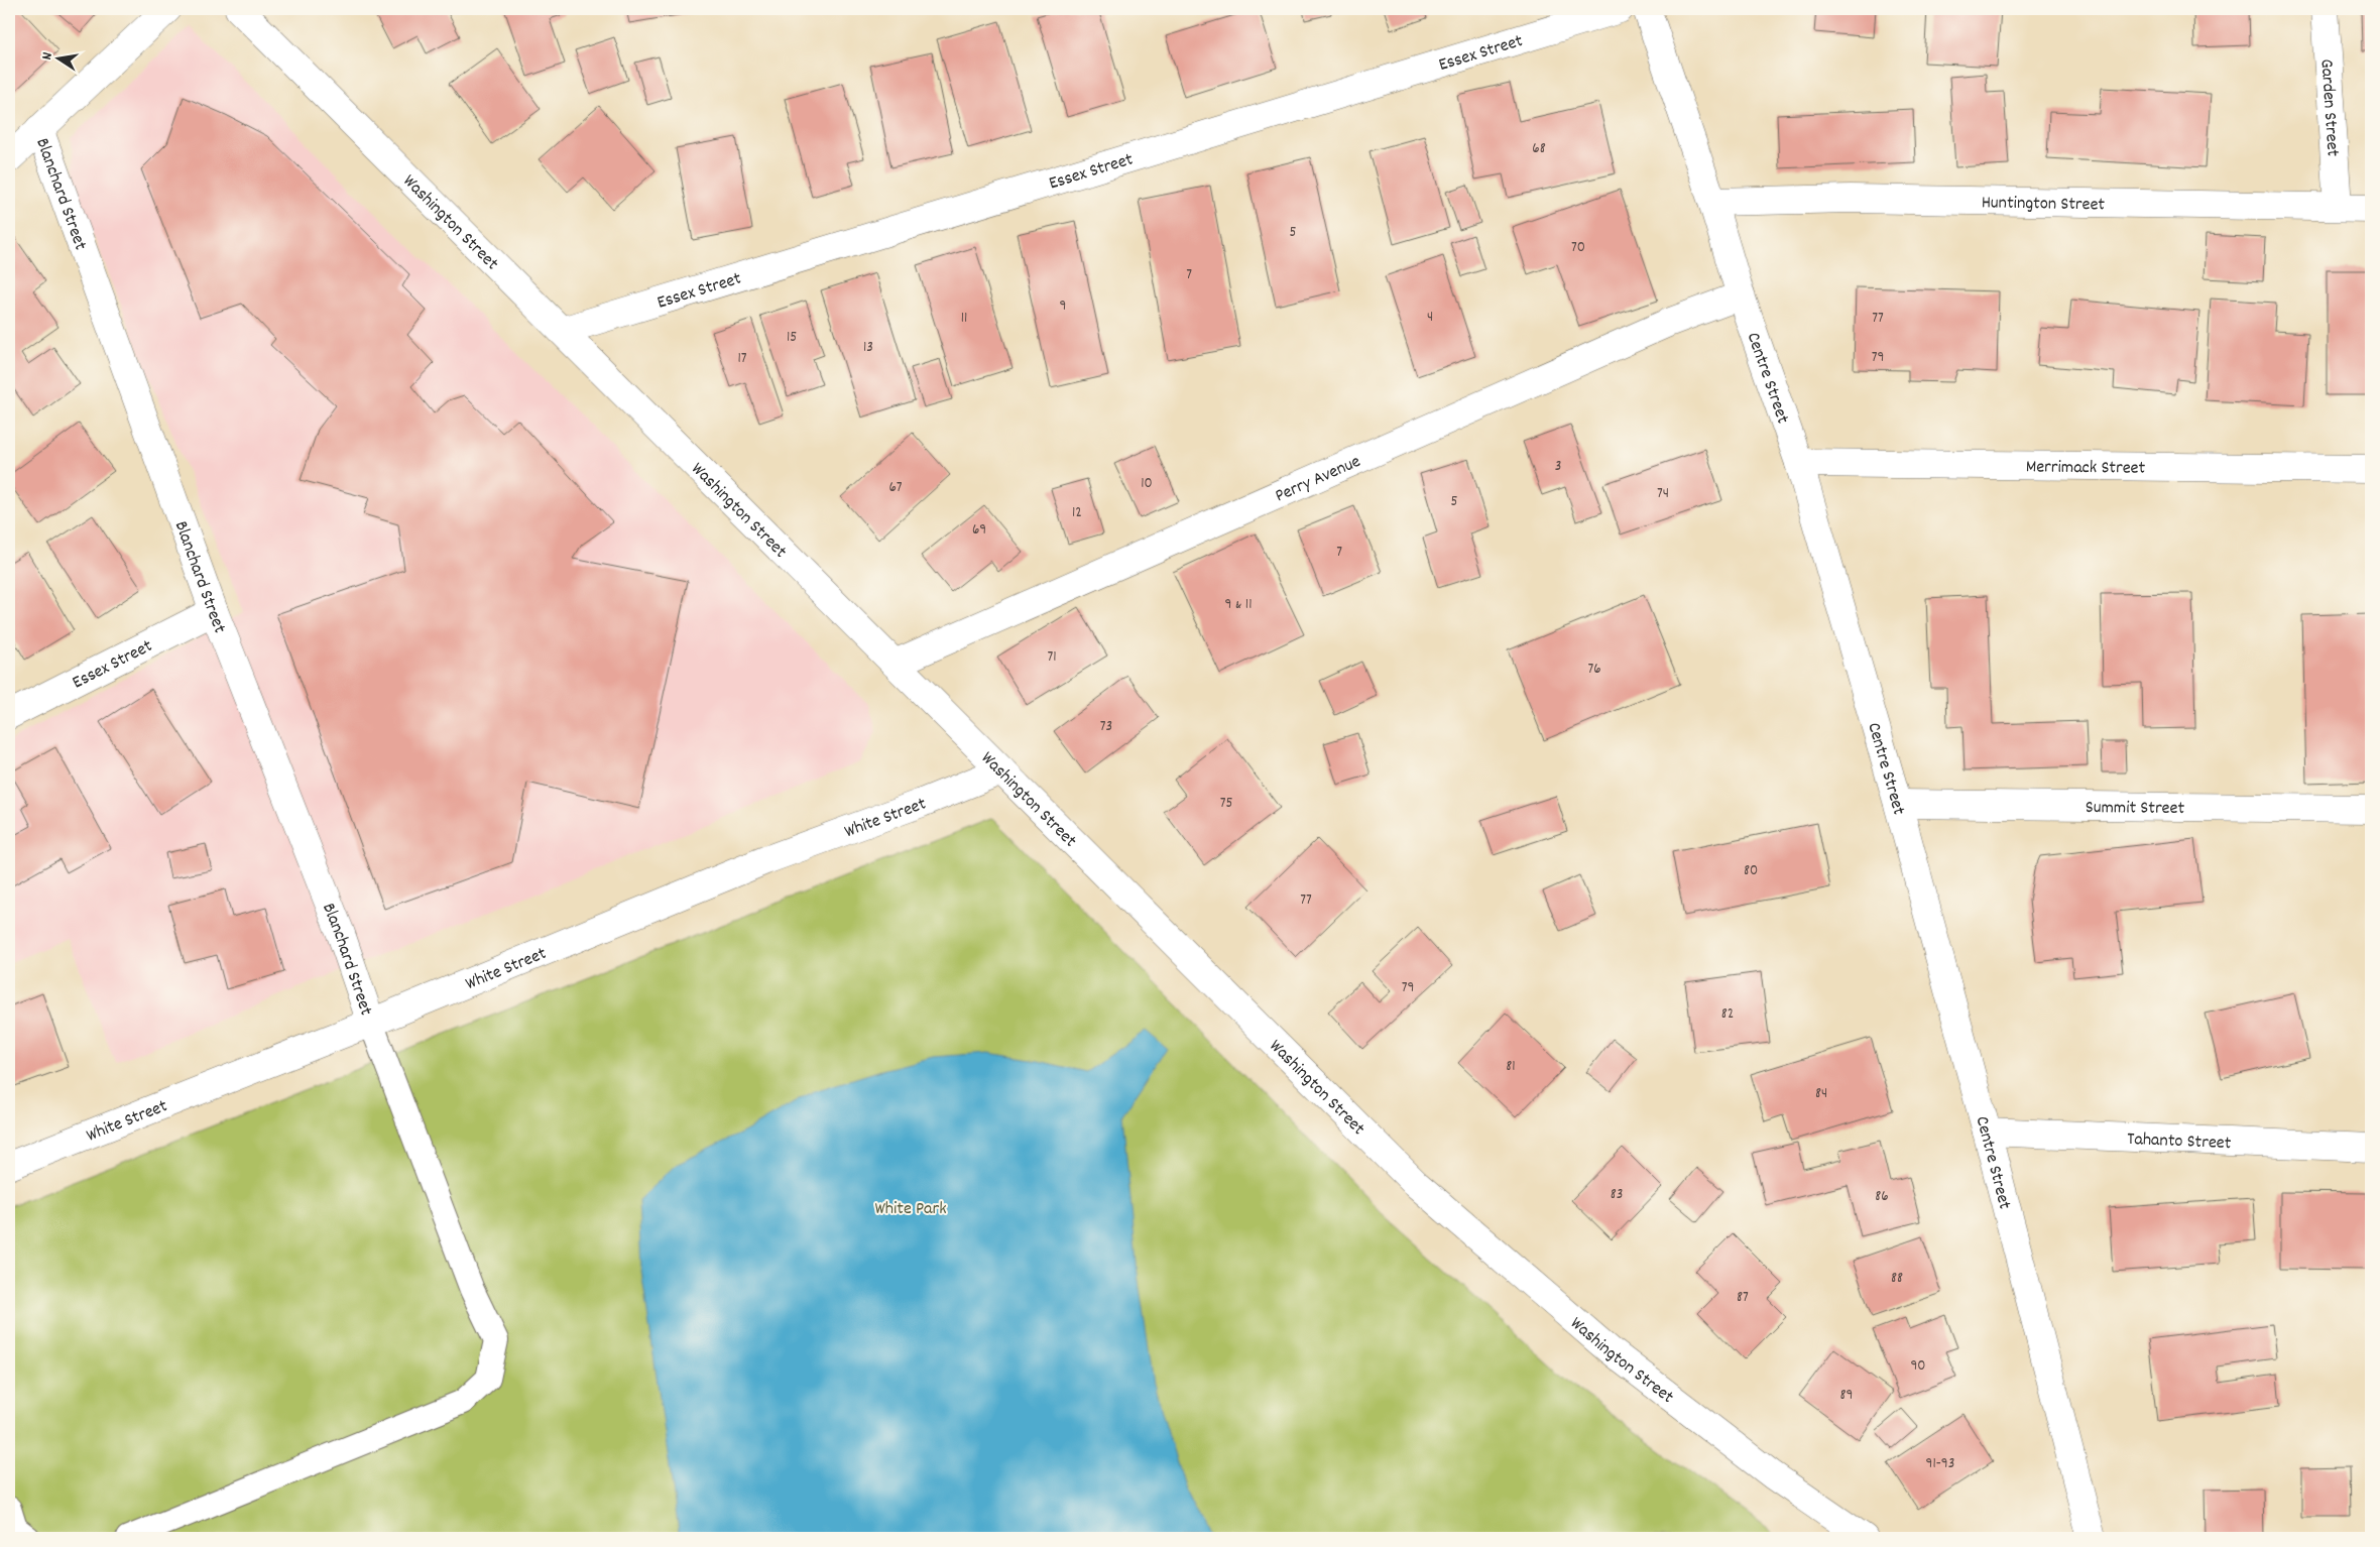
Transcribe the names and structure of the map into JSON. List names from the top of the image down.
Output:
{
  "streets": {
    "street": [
      "Essex Street",
      "Garden Street",
      "Blanchard Street",
      "Huntington Street",
      "Washington Street",
      "Centre Street",
      "Merrimack Street",
      "Perry Avenue",
      "Summit Street",
      "White Street",
      "Tahanto Street"
    ]
  },
  "crossings": [
    ["Essex Street", "Blanchard Street"],
    ["Essex Street", "Washington Street"],
    ["Garden Street", "Huntington Street"],
    ["Blanchard Street", "White Street"],
    ["Huntington Street", "Centre Street"],
    ["Washington Street", "Perry Avenue"],
    ["Washington Street", "White Street"],
    ["Centre Street", "Merrimack Street"],
    ["Centre Street", "Perry Avenue"],
    ["Centre Street", "Summit Street"],
    ["Centre Street", "Tahanto Street"]
  ],
  "parks": ["White Park"],
  "house_numbers": [
    "68",
    "5",
    "70",
    "7",
    "9",
    "4",
    "11",
    "77",
    "15",
    "13",
    "79",
    "17",
    "3",
    "10",
    "67",
    "74",
    "5",
    "12",
    "69",
    "7",
    "9 & 11",
    "71",
    "76",
    "73",
    "75",
    "80",
    "77",
    "79",
    "82",
    "81",
    "84",
    "83",
    "86",
    "88",
    "87",
    "90",
    "89",
    "91-93"
  ],
  "north": "left"
}
